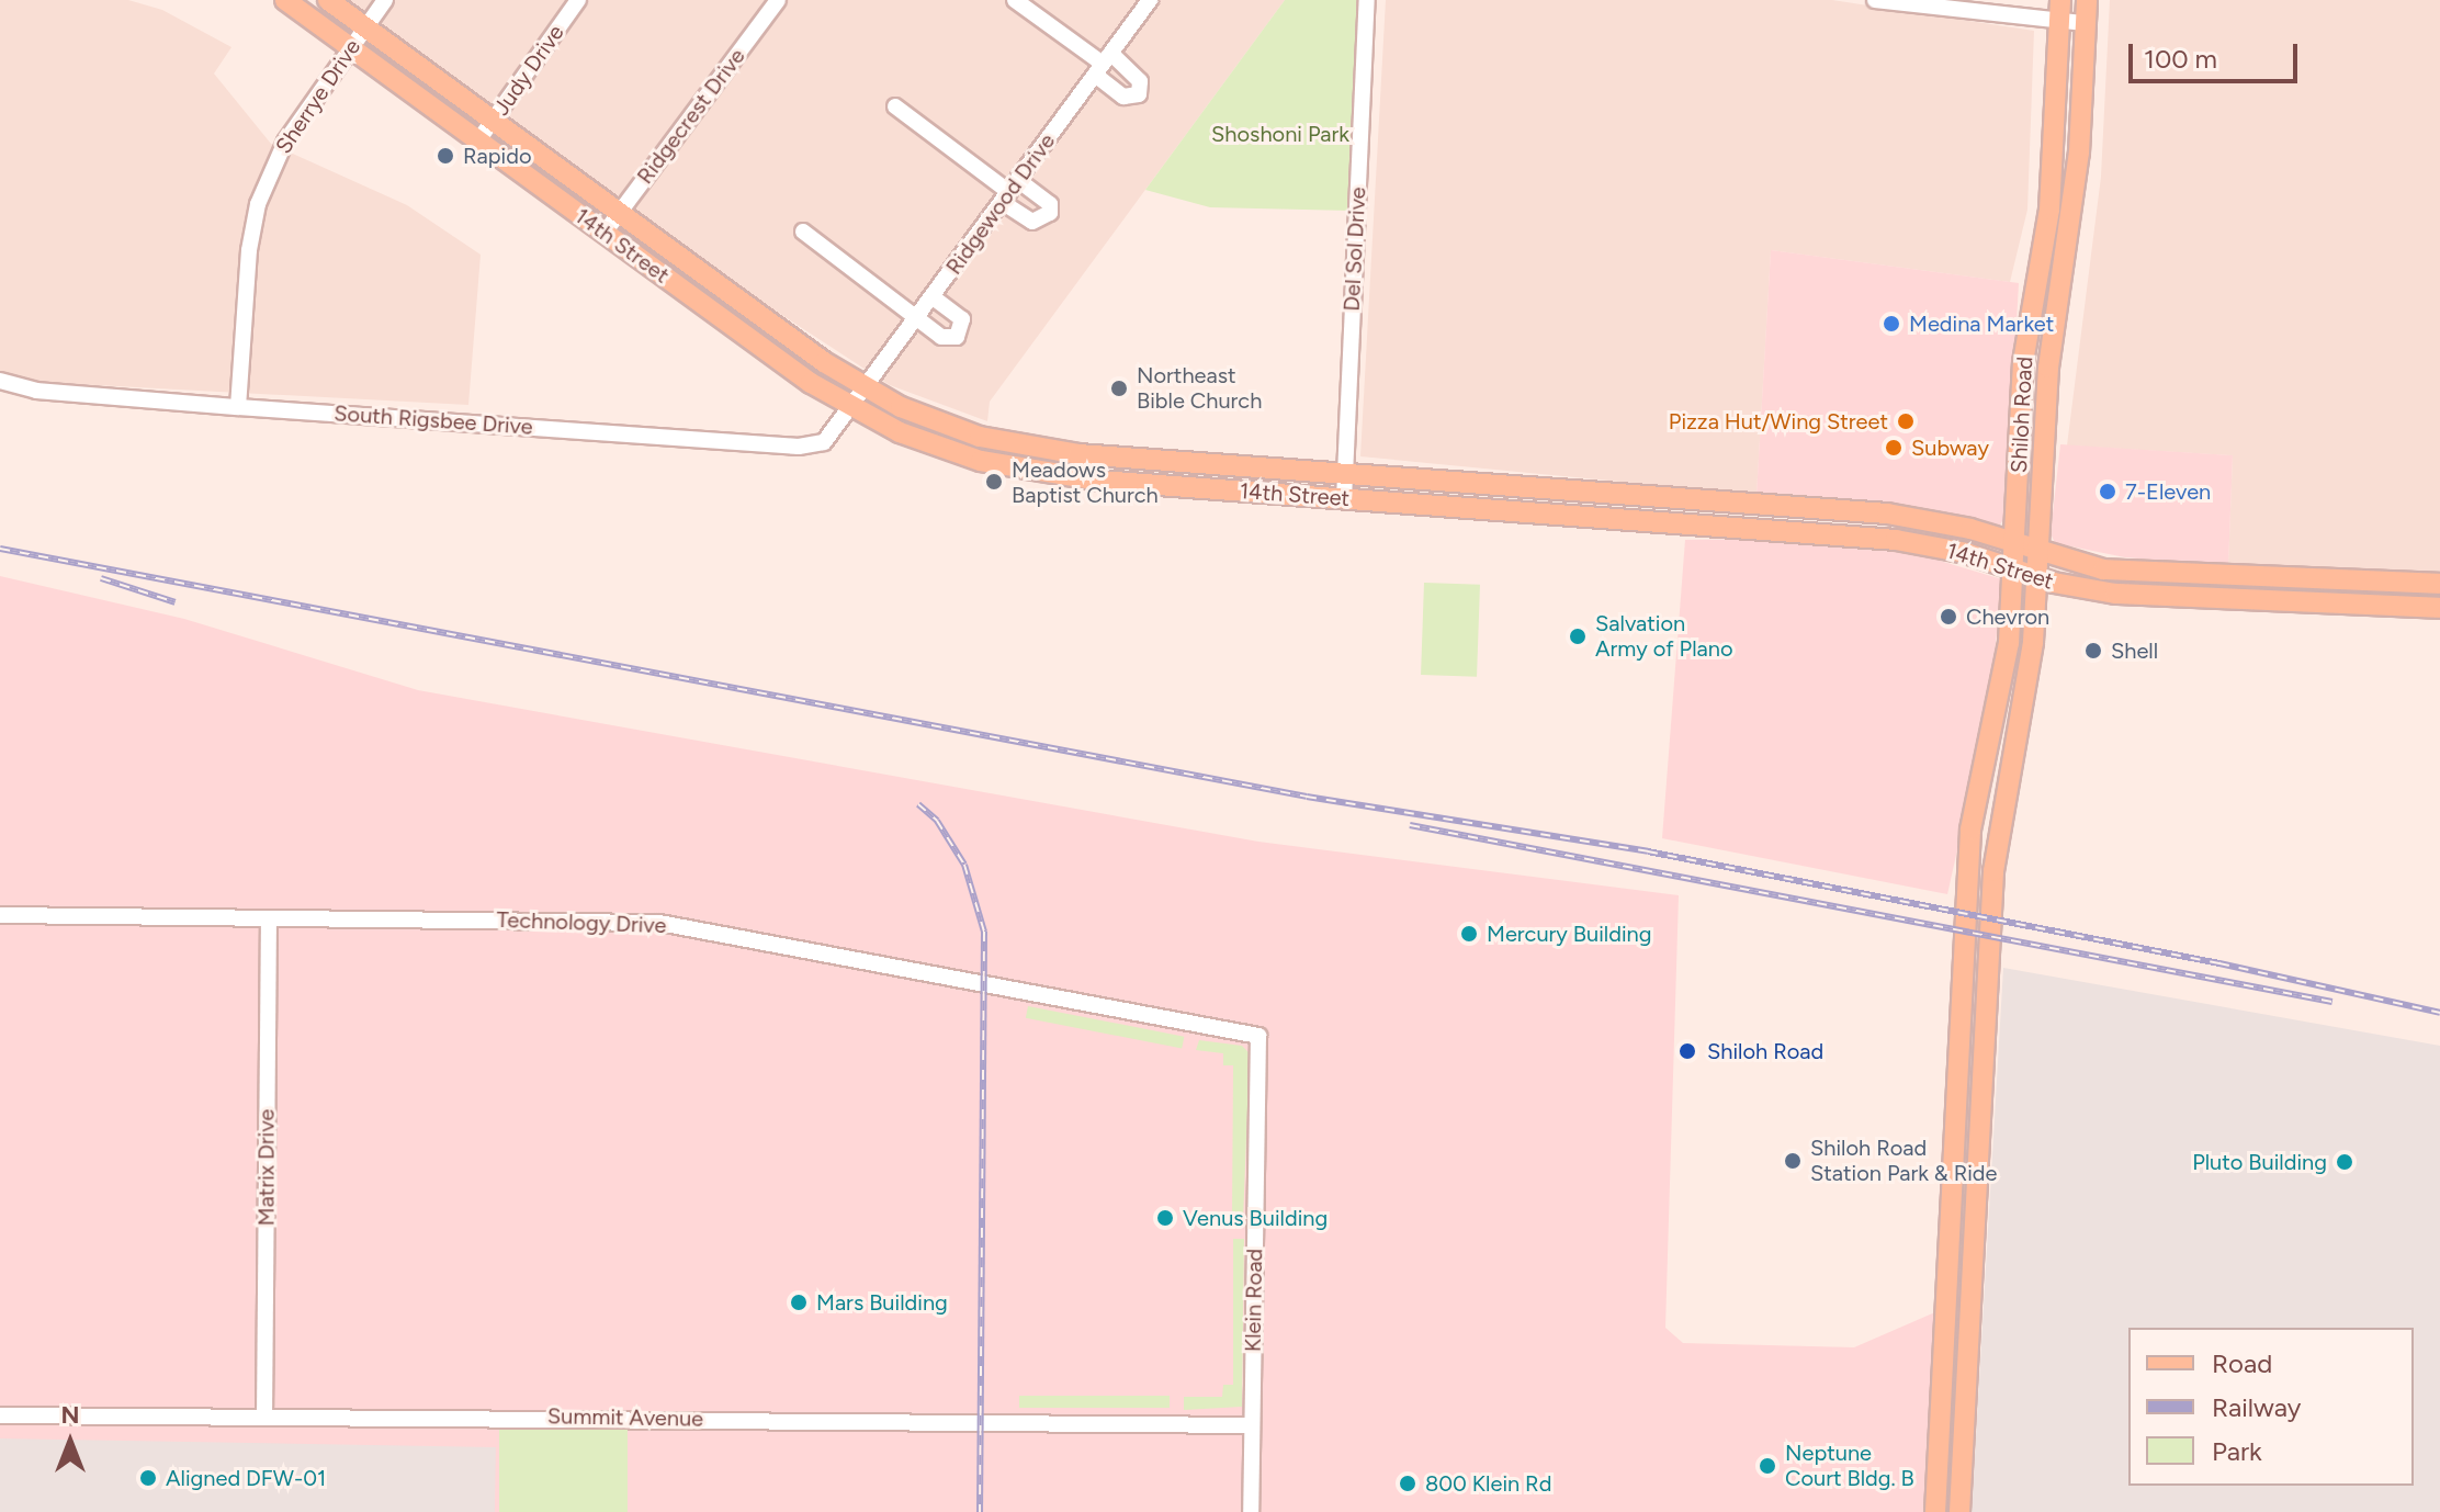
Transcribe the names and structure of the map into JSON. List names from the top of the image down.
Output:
{
  "streets": {
    "main road": ["14th Street", "Shiloh Road"],
    "street": [
      "Judy Drive",
      "Sherrye Drive",
      "Ridgecrest Drive",
      "Ridgewood Drive",
      "Del Sol Drive",
      "South Rigsbee Drive",
      "Technology Drive",
      "Matrix Drive",
      "Klein Road",
      "Summit Avenue"
    ]
  },
  "crossings": [
    ["Judy Drive", "14th Street"],
    ["Sherrye Drive", "14th Street"],
    ["Sherrye Drive", "South Rigsbee Drive"],
    ["Ridgecrest Drive", "14th Street"],
    ["Ridgewood Drive", "14th Street"],
    ["Ridgewood Drive", "South Rigsbee Drive"],
    ["14th Street", "Del Sol Drive"],
    ["14th Street", "Shiloh Road"],
    ["14th Street", "South Rigsbee Drive"],
    ["Technology Drive", "Matrix Drive"],
    ["Technology Drive", "Klein Road"],
    ["Matrix Drive", "Summit Avenue"],
    ["Klein Road", "Summit Avenue"]
  ],
  "parks": ["Shoshoni Park"],
  "places": [
    "Rapido",
    "Medina Market",
    "Northeast Bible Church",
    "Pizza Hut/Wing Street",
    "Subway",
    "Meadows Baptist Church",
    "7-Eleven",
    "Chevron",
    "Salvation Army of Plano",
    "Shell",
    "Mercury Building",
    "Shiloh Road",
    "Shiloh Road Station Park & Ride",
    "Pluto Building",
    "Venus Building",
    "Mars Building",
    "Neptune Court Bldg. B",
    "Aligned DFW-01",
    "800 Klein Rd"
  ],
  "legend": ["Road", "Railway", "Park"],
  "scale_bar": "100 m",
  "north": "top"
}
